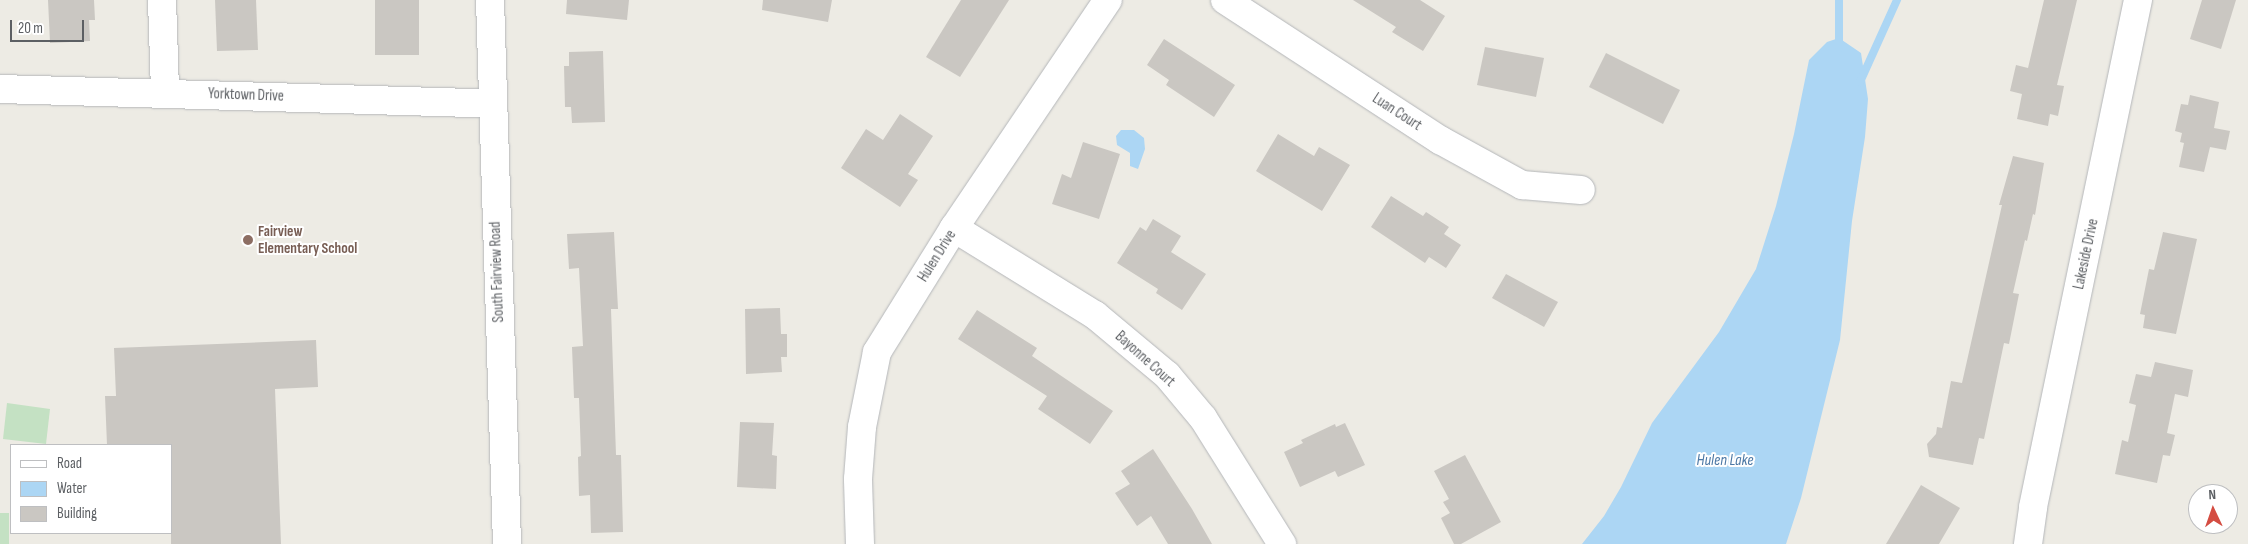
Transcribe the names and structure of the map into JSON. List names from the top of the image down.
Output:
{
  "streets": {
    "street": [
      "Yorktown Drive",
      "Luan Court",
      "Lakeside Drive",
      "Hulen Drive",
      "South Fairview Road",
      "Bayonne Court"
    ]
  },
  "crossings": [
    ["Yorktown Drive", "South Fairview Road"],
    ["Hulen Drive", "Bayonne Court"]
  ],
  "water": ["Hulen Lake"],
  "places": ["Fairview Elementary School"],
  "legend": ["Road", "Water", "Building"],
  "scale_bar": "20 m",
  "north": "top"
}
